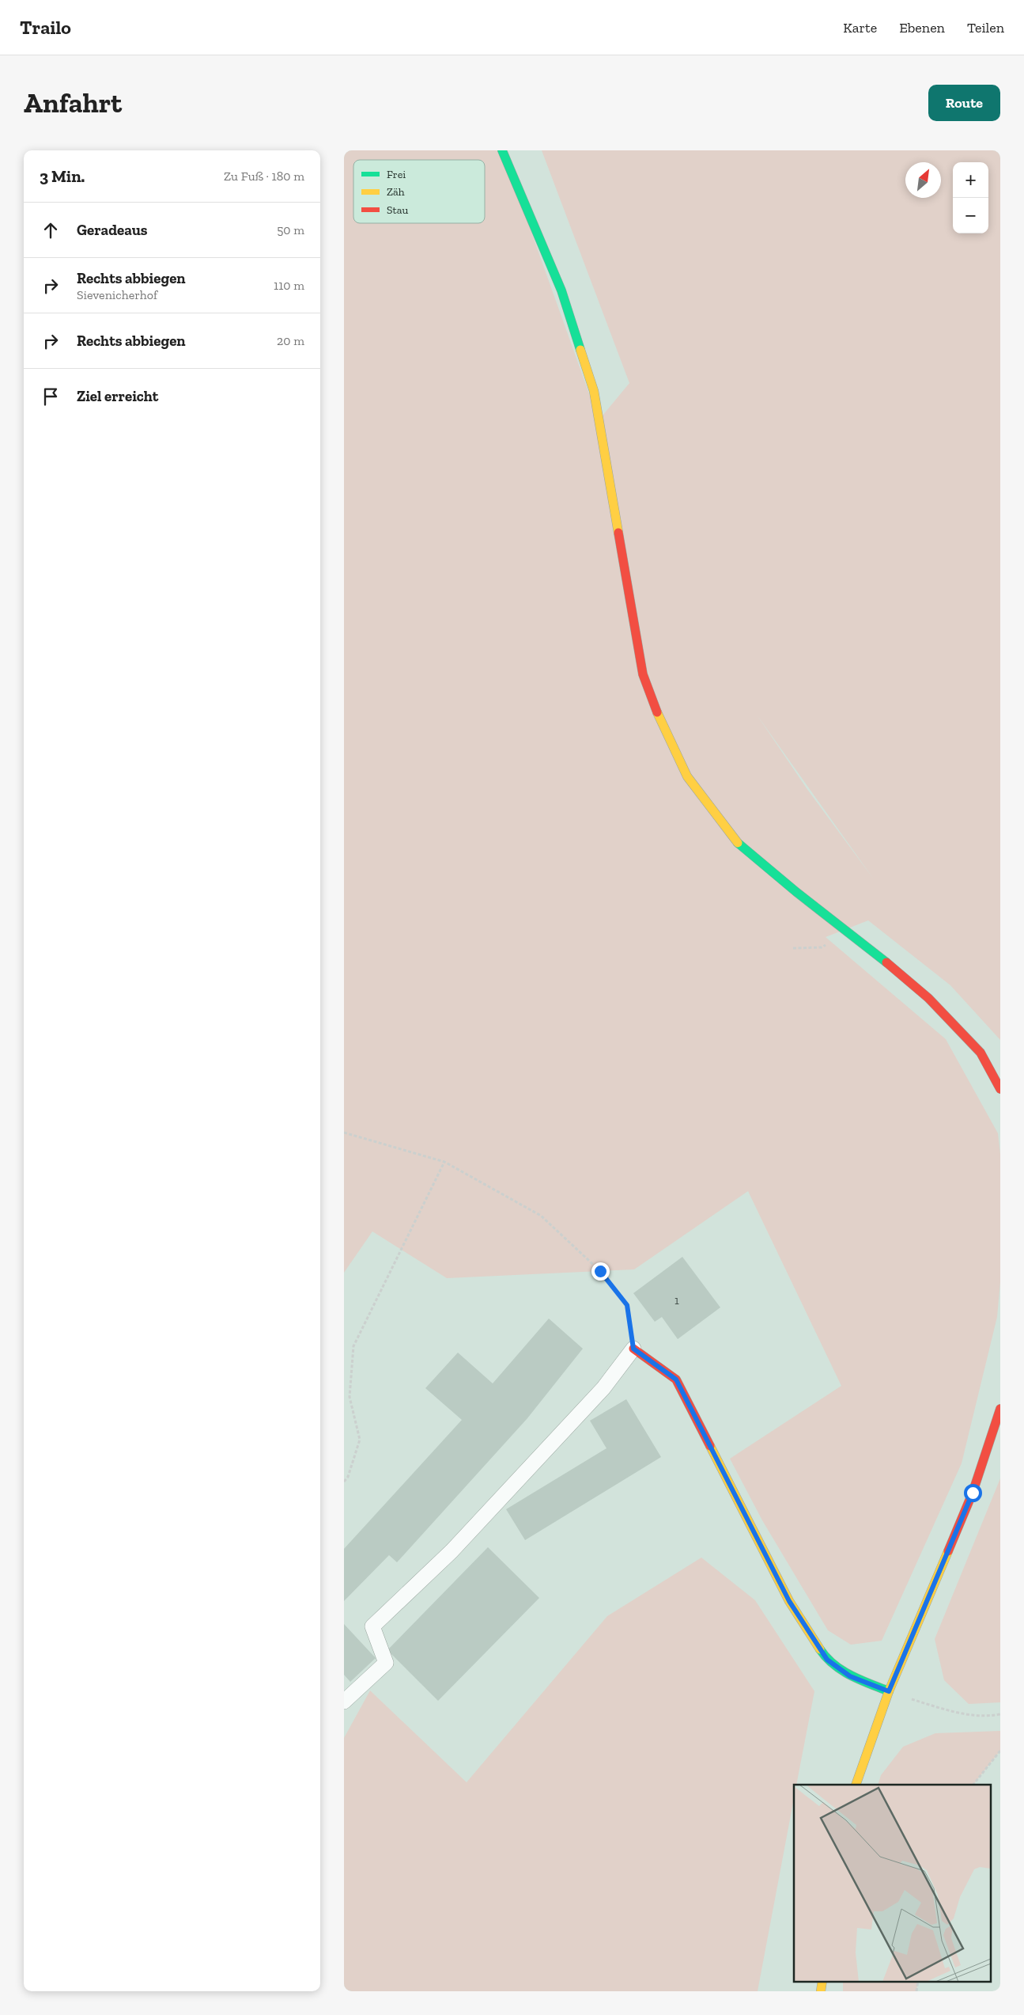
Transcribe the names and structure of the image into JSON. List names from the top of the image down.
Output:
{
  "house_numbers": ["1"],
  "legend": ["Frei", "Zäh", "Stau"],
  "north": "top right",
  "page": {
    "header": "Trailo",
    "nav": ["Karte", "Ebenen", "Teilen"],
    "buttons": "Route",
    "title": "Anfahrt",
    "heading": ["3 Min.", "Zu Fuß · 180 m"],
    "map_buttons": ["+", "−"],
    "list": [
      ["Geradeaus", "50 m"],
      ["Rechts abbiegen", "Sievenicherhof", "110 m"],
      ["Rechts abbiegen", "20 m"],
      "Ziel erreicht"
    ]
  }
}
